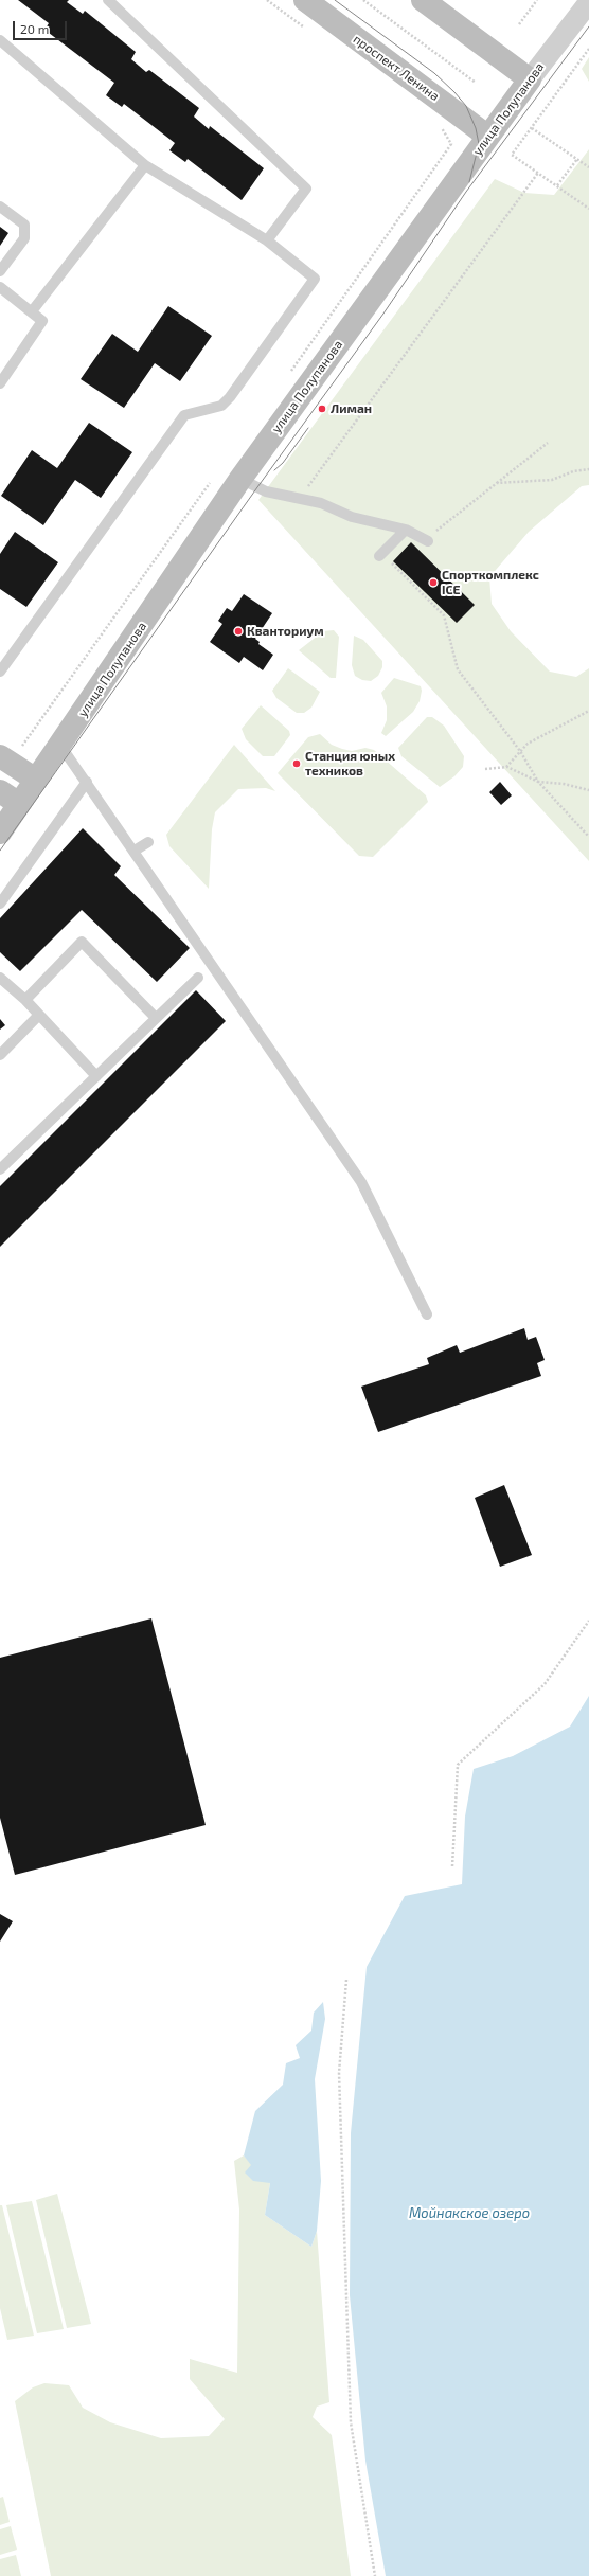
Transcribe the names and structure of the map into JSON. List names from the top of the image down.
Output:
{
  "streets": {
    "street": ["проспект Ленина", "улица Полупанова"]
  },
  "crossings": [
    ["проспект Ленина", "улица Полупанова"]
  ],
  "water": ["Мойнакское озеро"],
  "places": [
    "Лиман",
    "Спорткомплекс ICE",
    "Кванториум",
    "Станция юных техников"
  ],
  "scale_bar": "20 m"
}
